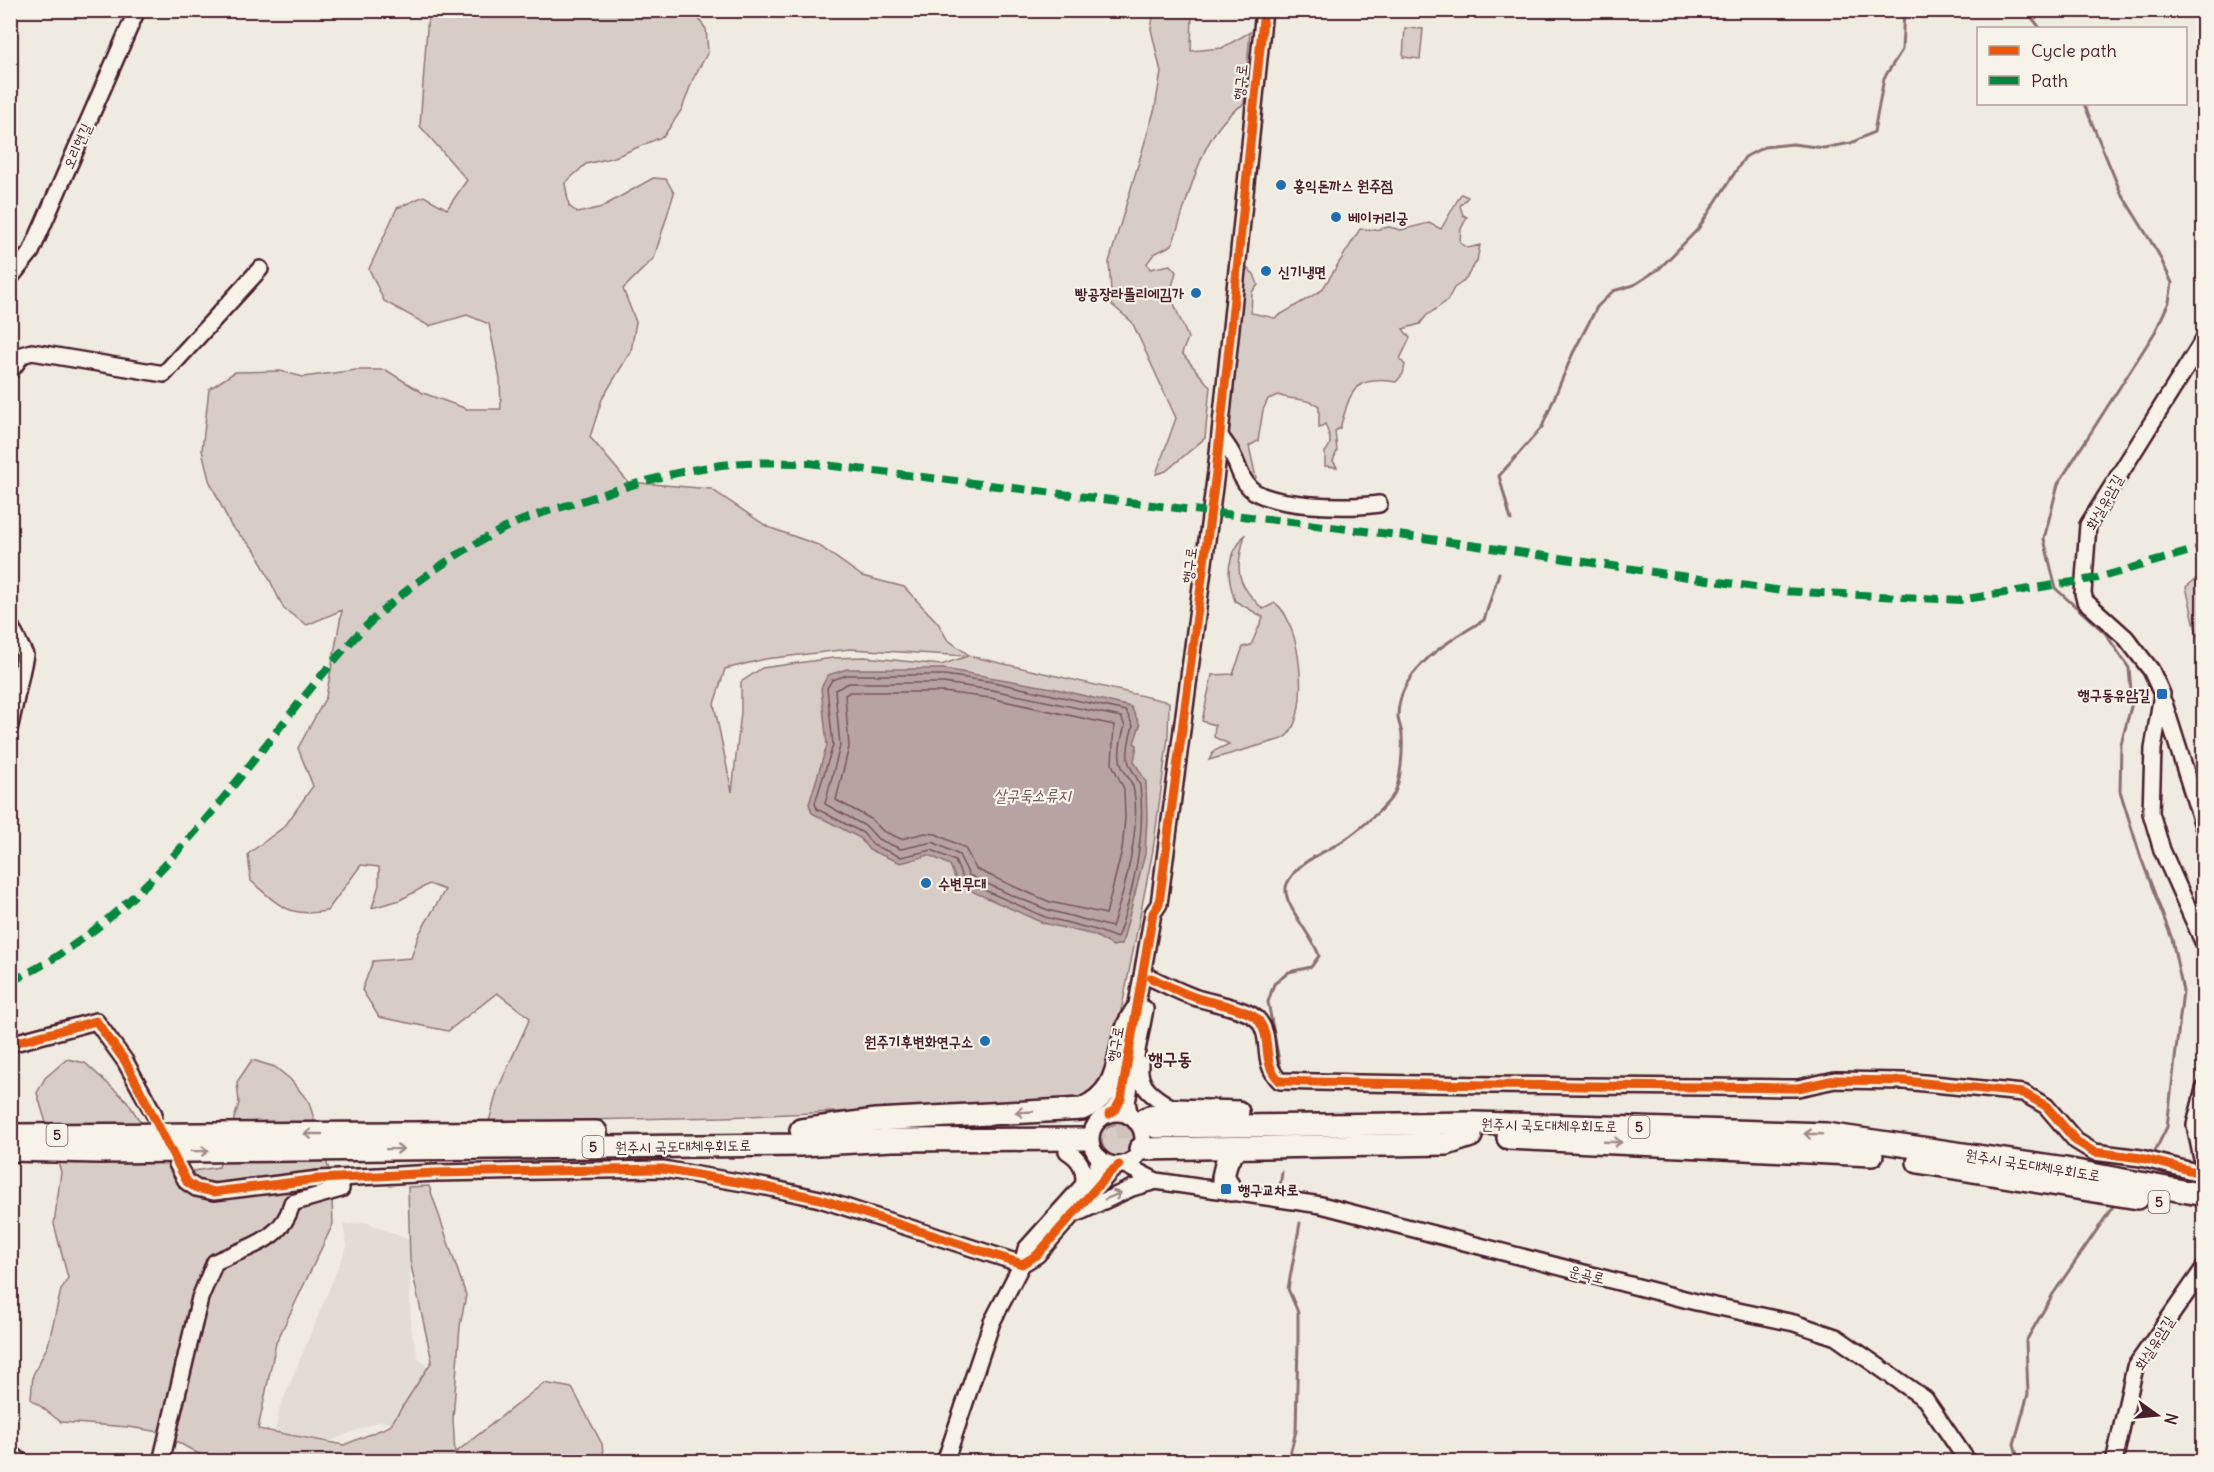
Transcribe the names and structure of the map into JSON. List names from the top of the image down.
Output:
{
  "streets": {
    "highway": ["원주시 국도대체우회도로", "5"],
    "street": [
      "행구로",
      "오리현길",
      "화실유암길",
      "운곡로"
    ]
  },
  "crossings": [
    ["원주시 국도대체우회도로", "5"]
  ],
  "districts": ["행구동"],
  "water": ["살구둑소류지"],
  "places": {
    "other": [
      "홍익돈까스 원주점",
      "베이커리궁",
      "신기냉면",
      "빵공장라뜰리에김가",
      "수변무대",
      "원주기후변화연구소"
    ],
    "transit": ["행구동유암길", "행구교차로"]
  },
  "legend": ["Cycle path", "Path"],
  "north": "right"
}
